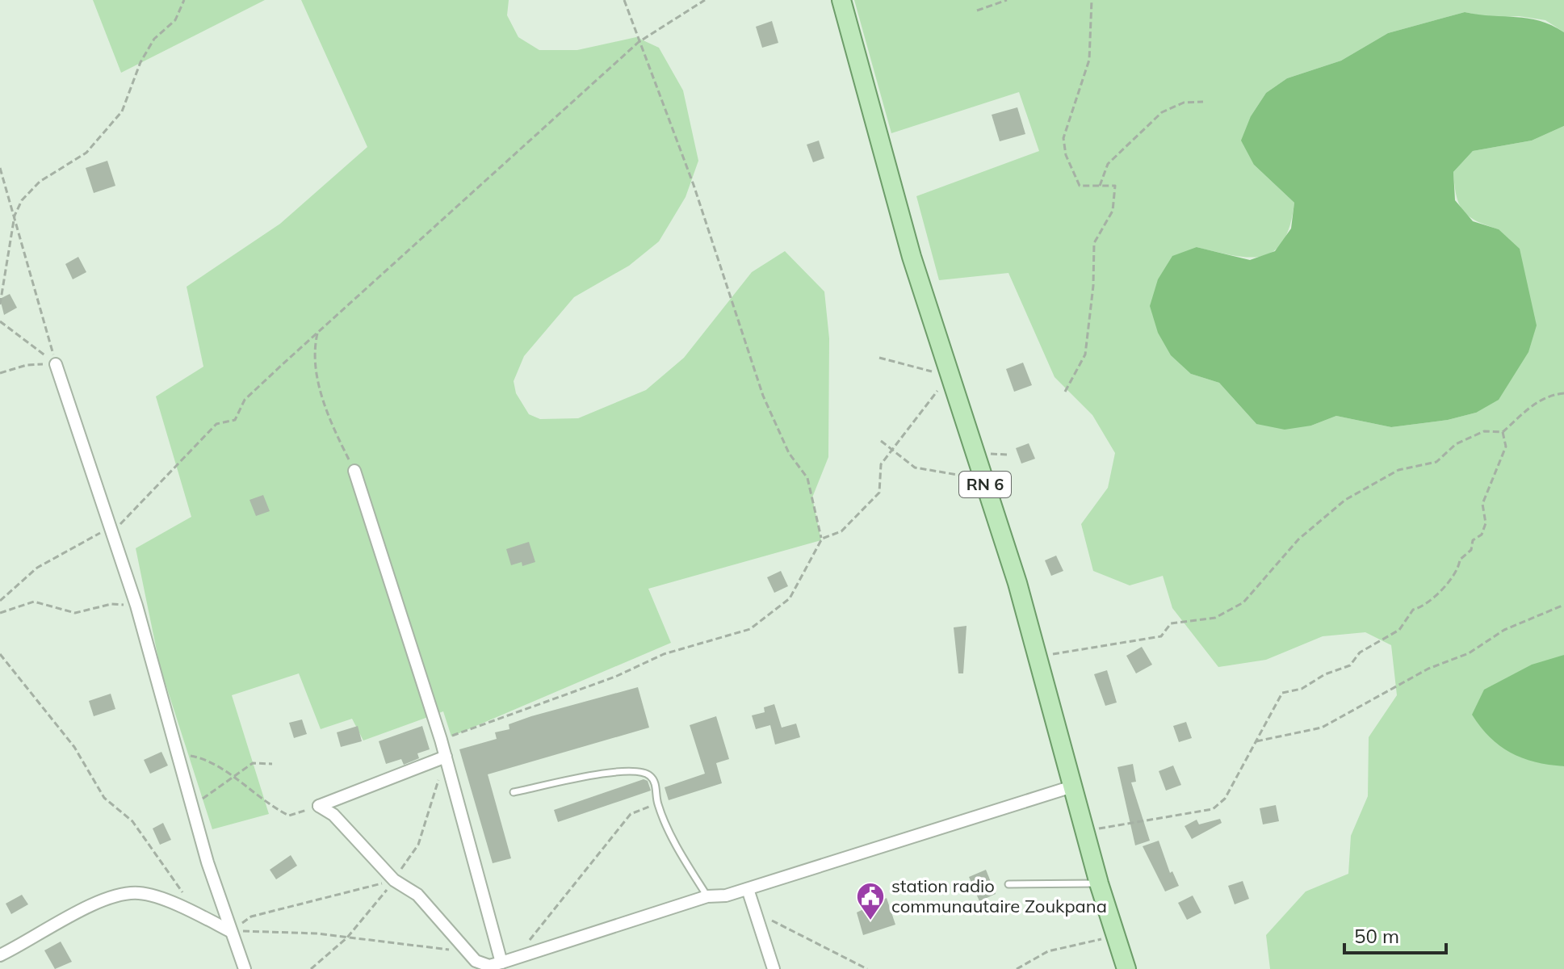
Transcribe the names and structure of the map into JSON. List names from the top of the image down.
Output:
{
  "streets": {
    "main road": ["RN 6"]
  },
  "places": {
    "public building": ["station radio communautaire Zoukpana"]
  },
  "scale_bar": "50 m"
}
